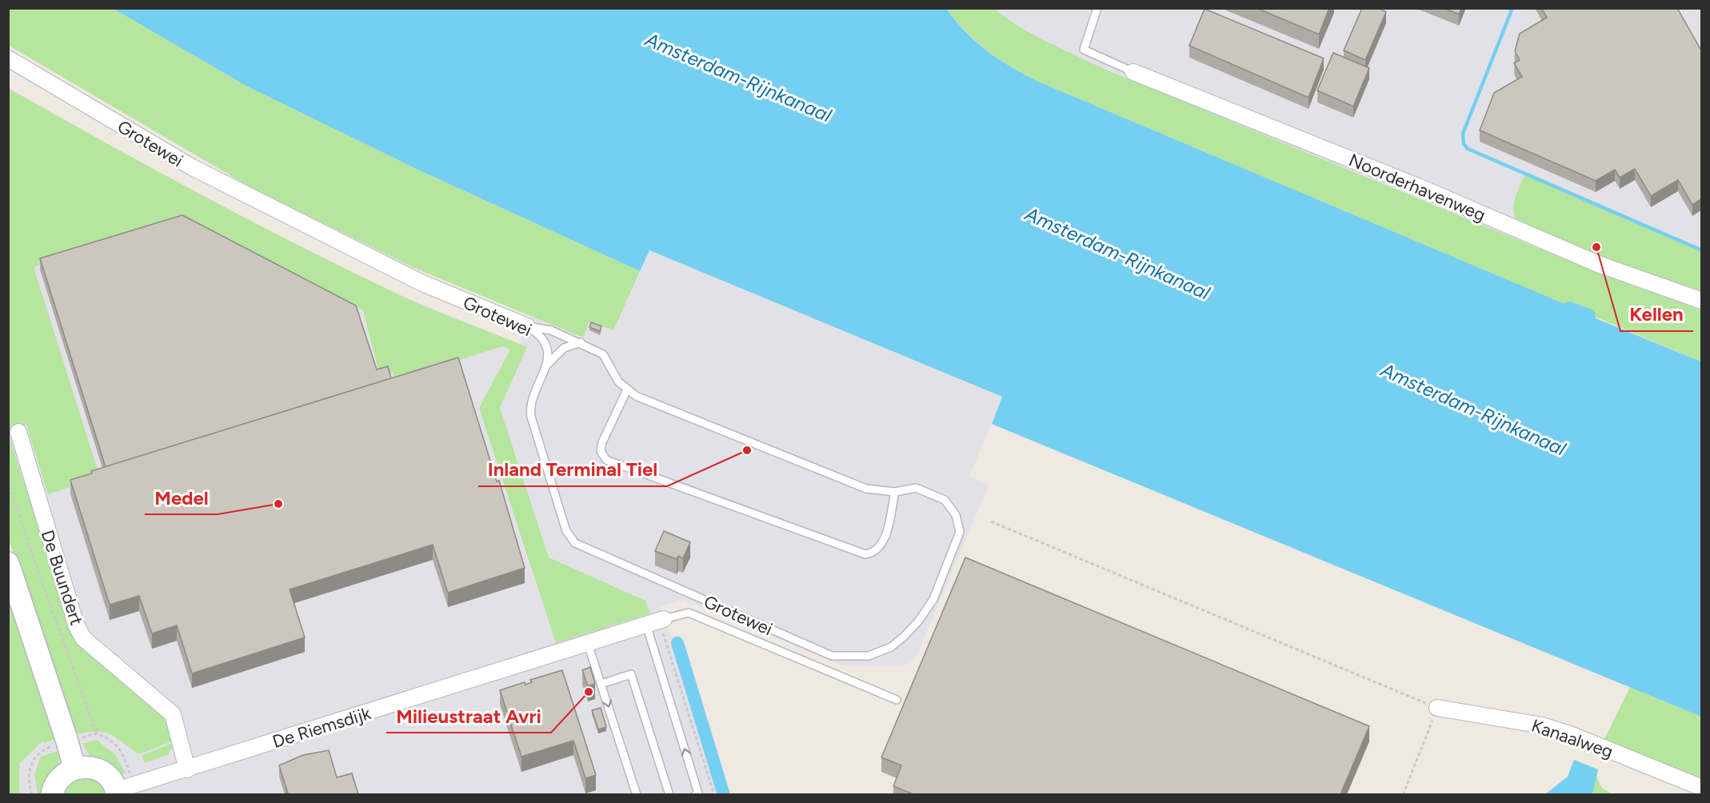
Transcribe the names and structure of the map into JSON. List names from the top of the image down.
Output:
{
  "streets": {
    "street": [
      "Grotewei",
      "Noorderhavenweg",
      "De Buundert",
      "De Riemsdijk",
      "Kanaalweg"
    ]
  },
  "crossings": [
    ["De Buundert", "De Riemsdijk"]
  ],
  "water": ["Amsterdam-Rijnkanaal"],
  "places": [
    "Kellen",
    "Inland Terminal Tiel",
    "Medel",
    "Milieustraat Avri"
  ]
}
